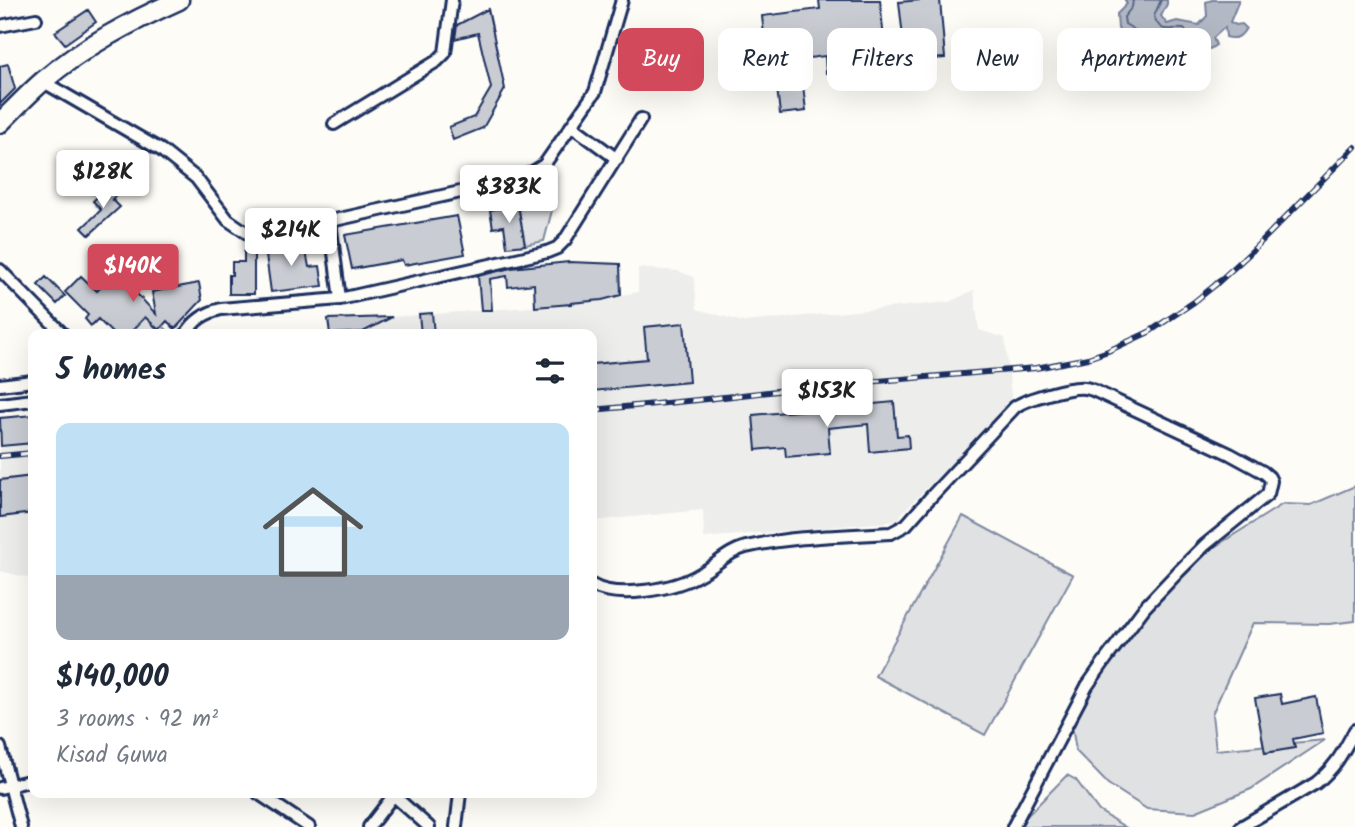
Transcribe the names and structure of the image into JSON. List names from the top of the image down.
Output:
{
  "page": {
    "chip": [
      "Buy",
      "Rent",
      "Filters",
      "New",
      "Apartment"
    ],
    "price": [
      "$128K",
      "$383K",
      "$214K",
      "$140K",
      "$153K"
    ],
    "heading": "5 homes",
    "list": [
      {
        "name": "$140,000",
        "note": "3 rooms · 92 m² · Kisad Guwa"
      }
    ]
  }
}
